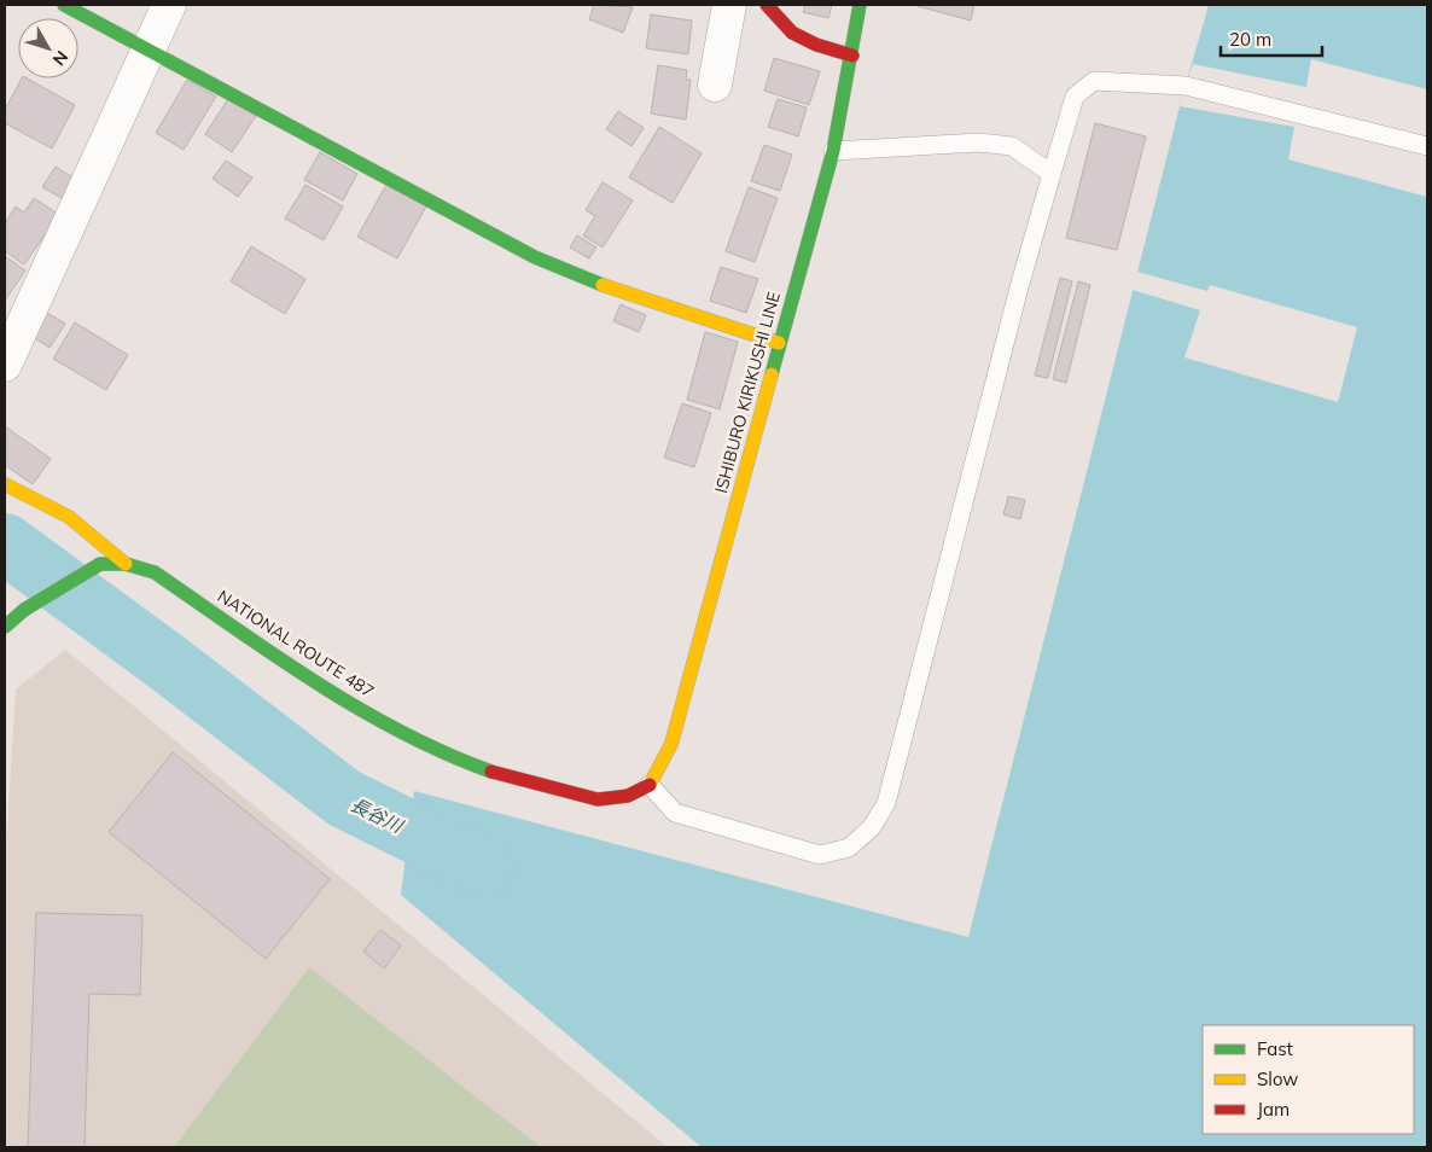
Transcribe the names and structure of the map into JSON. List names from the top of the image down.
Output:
{
  "streets": {
    "main road": ["ISHIBURO KIRIKUSHI LINE", "NATIONAL ROUTE 487"]
  },
  "crossings": [
    ["ISHIBURO KIRIKUSHI LINE", "NATIONAL ROUTE 487"]
  ],
  "water": ["長谷川"],
  "legend": ["Fast", "Slow", "Jam"],
  "scale_bar": "20 m",
  "north": "bottom right"
}
